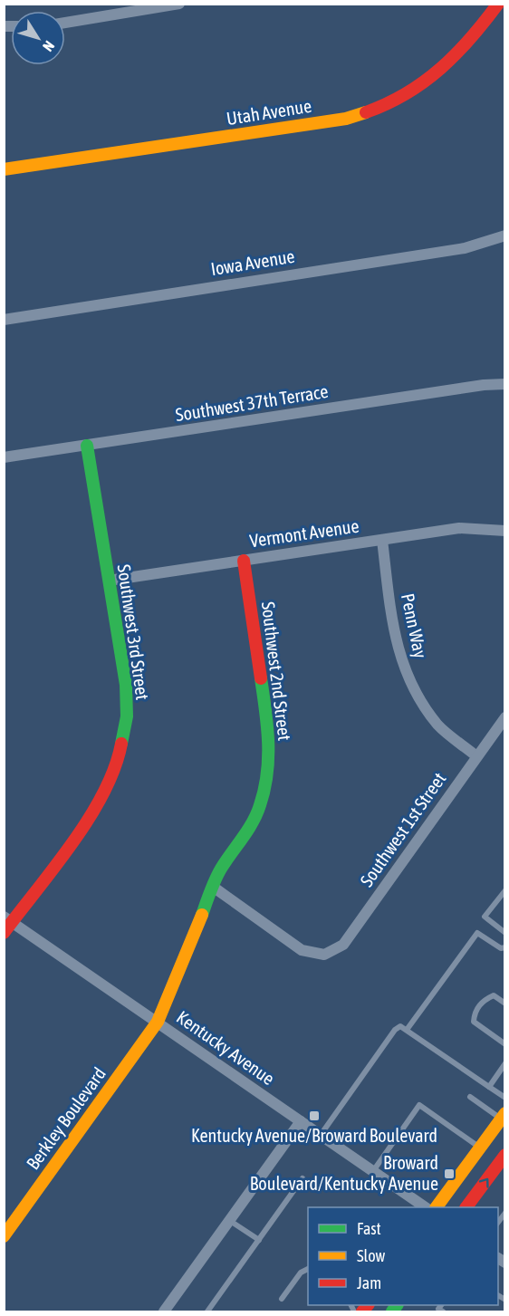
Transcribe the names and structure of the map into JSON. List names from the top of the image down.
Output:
{
  "streets": {
    "street": [
      "Utah Avenue",
      "Iowa Avenue",
      "Southwest 37th Terrace",
      "Vermont Avenue",
      "Penn Way",
      "Southwest 3rd Street",
      "Southwest 2nd Street",
      "Southwest 1st Street",
      "Kentucky Avenue",
      "Berkley Boulevard"
    ]
  },
  "crossings": [
    ["Southwest 37th Terrace", "Southwest 3rd Street"],
    ["Vermont Avenue", "Penn Way"],
    ["Vermont Avenue", "Southwest 3rd Street"],
    ["Vermont Avenue", "Southwest 2nd Street"],
    ["Penn Way", "Southwest 1st Street"],
    ["Southwest 3rd Street", "Kentucky Avenue"],
    ["Southwest 2nd Street", "Southwest 1st Street"],
    ["Southwest 2nd Street", "Kentucky Avenue"],
    ["Southwest 2nd Street", "Berkley Boulevard"],
    ["Kentucky Avenue", "Berkley Boulevard"]
  ],
  "places": {
    "transit": ["Kentucky Avenue/Broward Boulevard", "Broward Boulevard/Kentucky Avenue"]
  },
  "legend": ["Fast", "Slow", "Jam"],
  "north": "bottom right"
}
